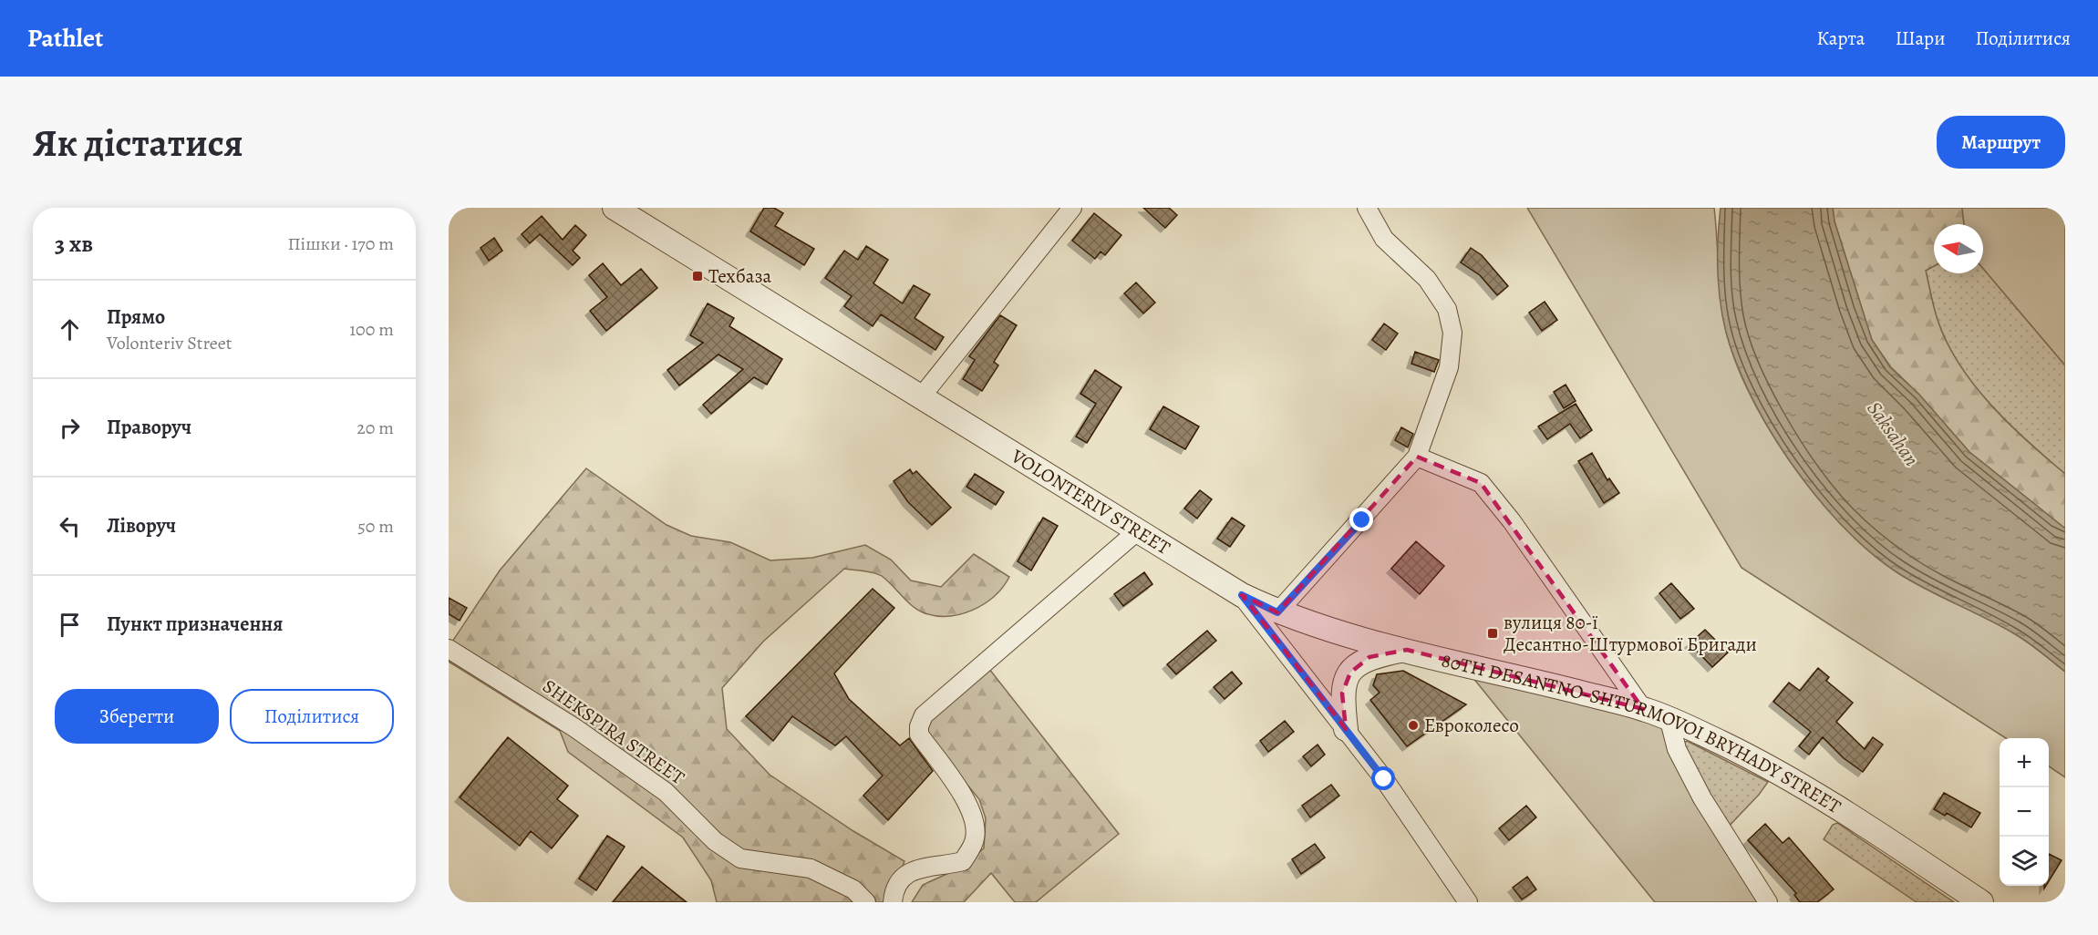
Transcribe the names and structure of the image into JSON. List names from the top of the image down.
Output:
{
  "streets": {
    "street": ["VOLONTERIV STREET", "SHEKSPIRA STREET", "80TH DESANTNO-SHTURMOVOI BRYHADY STREET"]
  },
  "crossings": [
    ["VOLONTERIV STREET", "80TH DESANTNO-SHTURMOVOI BRYHADY STREET"]
  ],
  "water": ["Saksahan"],
  "places": {
    "transit": ["Техбаза", "вулиця 80-ї Десантно-Штурмової Бригади"],
    "other": ["Евроколесо"]
  },
  "north": "left",
  "page": {
    "header": "Pathlet",
    "nav": ["Карта", "Шари", "Поділитися"],
    "buttons": [
      "Маршрут",
      ["Зберегти", "Поділитися"]
    ],
    "title": "Як дістатися",
    "heading": ["3 хв", "Пішки · 170 m"],
    "list": [
      ["Прямо", "Volonteriv Street", "100 m"],
      ["Праворуч", "20 m"],
      ["Ліворуч", "50 m"],
      "Пункт призначення"
    ],
    "map_buttons": ["+", "−"]
  }
}
